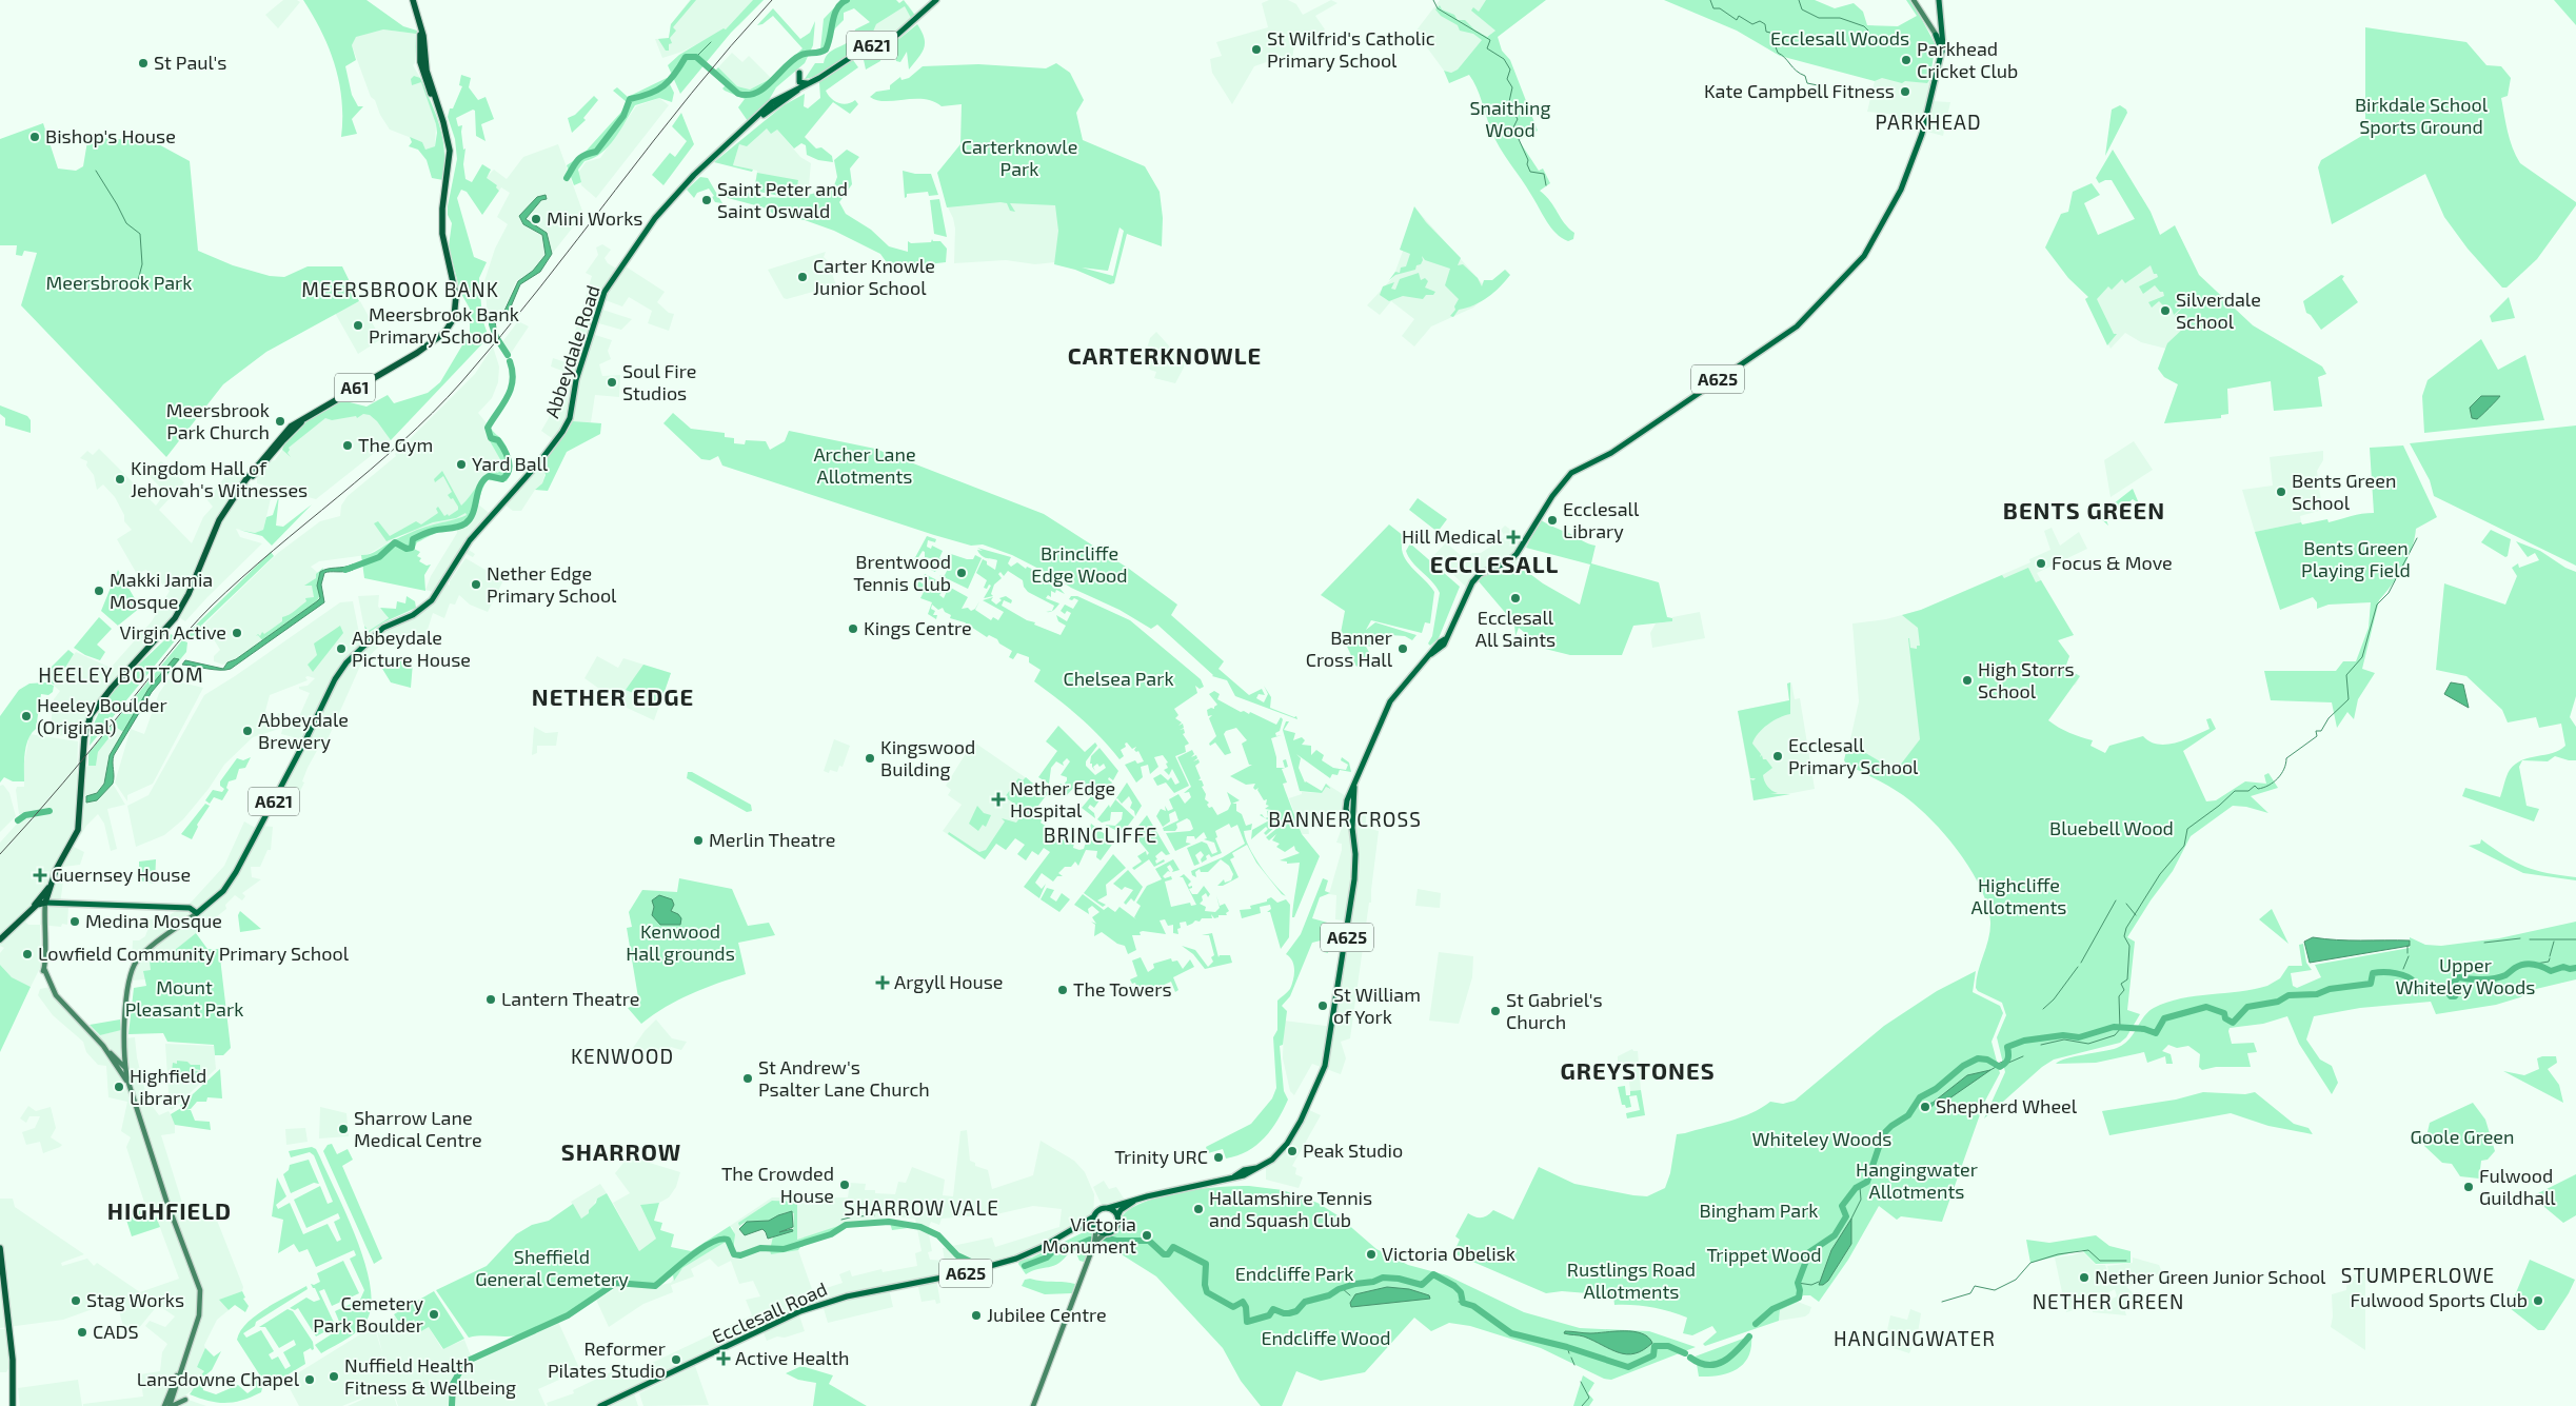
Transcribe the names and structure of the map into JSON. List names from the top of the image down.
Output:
{
  "streets": {
    "highway": ["A61"],
    "main road": [
      "A621",
      "Abbeydale Road",
      "A625",
      "Ecclesall Road"
    ]
  },
  "crossings": [
    ["A625", "Ecclesall Road"]
  ],
  "districts": [
    "PARKHEAD",
    "MEERSBROOK BANK",
    "CARTERKNOWLE",
    "BENTS GREEN",
    "ECCLESALL",
    "HEELEY BOTTOM",
    "NETHER EDGE",
    "BANNER CROSS",
    "BRINCLIFFE",
    "KENWOOD",
    "GREYSTONES",
    "SHARROW",
    "SHARROW VALE",
    "HIGHFIELD",
    "STUMPERLOWE",
    "NETHER GREEN",
    "HANGINGWATER"
  ],
  "parks": [
    "Ecclesall Woods",
    "Birkdale School Sports Ground",
    "Snaithing Wood",
    "Carterknowle Park",
    "Meersbrook Park",
    "Archer Lane Allotments",
    "Bents Green Playing Field",
    "Brincliffe Edge Wood",
    "Chelsea Park",
    "Bluebell Wood",
    "Highcliffe Allotments",
    "Kenwood Hall grounds",
    "Upper Whiteley Woods",
    "Mount Pleasant Park",
    "Goole Green",
    "Whiteley Woods",
    "Hangingwater Allotments",
    "Bingham Park",
    "Trippet Wood",
    "Sheffield General Cemetery",
    "Rustlings Road Allotments",
    "Endcliffe Park",
    "Endcliffe Wood"
  ],
  "places": {
    "other": [
      "St Wilfrid's Catholic Primary School",
      "Parkhead Cricket Club",
      "St Paul's",
      "Kate Campbell Fitness",
      "Bishop's House",
      "Saint Peter and Saint Oswald",
      "Mini Works",
      "Carter Knowle Junior School",
      "Silverdale School",
      "Meersbrook Bank Primary School",
      "Soul Fire Studios",
      "Meersbrook Park Church",
      "The Gym",
      "Yard Ball",
      "Kingdom Hall of Jehovah's Witnesses",
      "Bents Green School",
      "Ecclesall Library",
      "Focus & Move",
      "Brentwood Tennis Club",
      "Nether Edge Primary School",
      "Makki Jamia Mosque",
      "Ecclesall All Saints",
      "Kings Centre",
      "Virgin Active",
      "Abbeydale Picture House",
      "Banner Cross Hall",
      "High Storrs School",
      "Heeley Boulder (Original)",
      "Abbeydale Brewery",
      "Ecclesall Primary School",
      "Kingswood Building",
      "Merlin Theatre",
      "Medina Mosque",
      "Lowfield Community Primary School",
      "The Towers",
      "Lantern Theatre",
      "St William of York",
      "St Gabriel's Church",
      "St Andrew's Psalter Lane Church",
      "Highfield Library",
      "Shepherd Wheel",
      "Sharrow Lane Medical Centre",
      "Peak Studio",
      "Trinity URC",
      "The Crowded House",
      "Fulwood Guildhall",
      "Hallamshire Tennis and Squash Club",
      "Victoria Monument",
      "Victoria Obelisk",
      "Nether Green Junior School",
      "Stag Works",
      "Fulwood Sports Club",
      "Cemetery Park Boulder",
      "Jubilee Centre",
      "CADS",
      "Reformer Pilates Studio",
      "Nuffield Health Fitness & Wellbeing",
      "Lansdowne Chapel"
    ],
    "health": [
      "Hill Medical",
      "Nether Edge Hospital",
      "Guernsey House",
      "Argyll House",
      "Active Health"
    ]
  }
}
